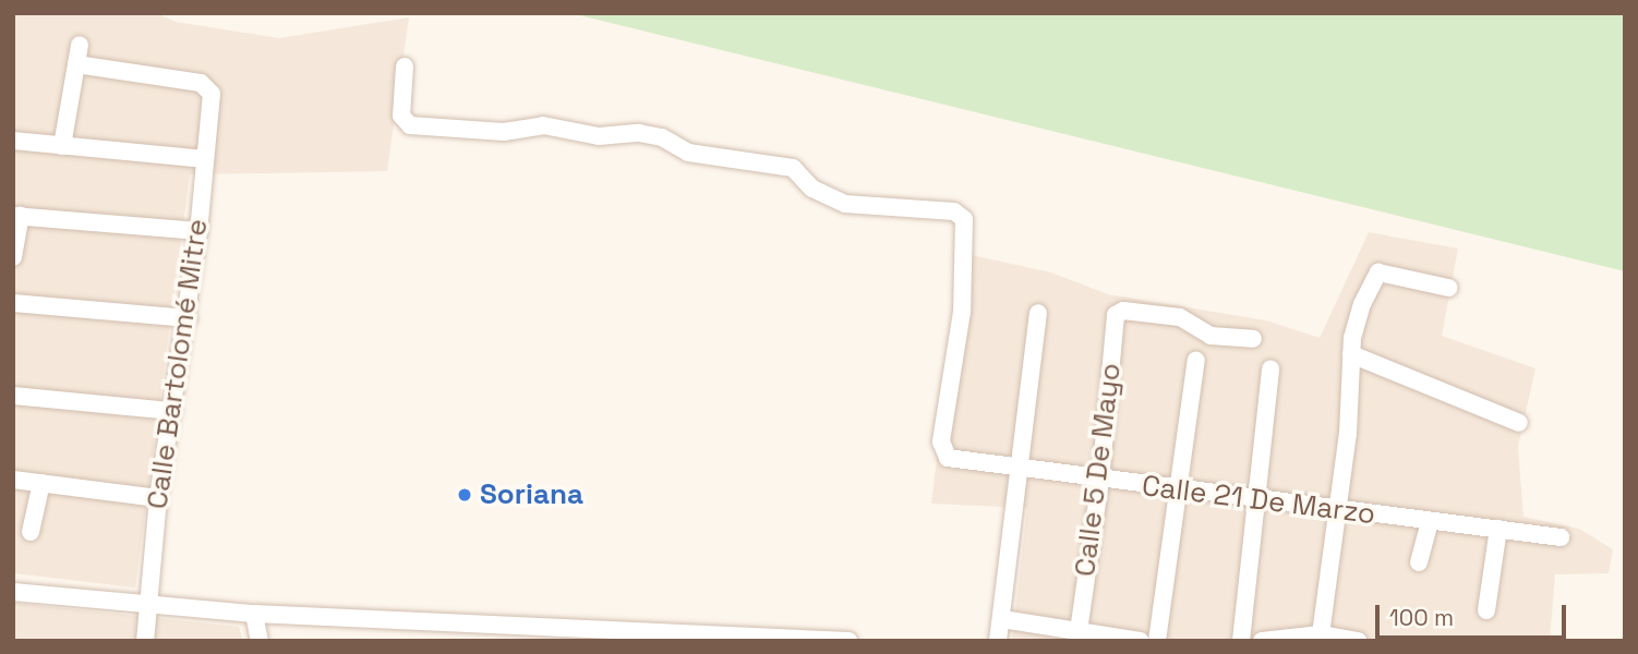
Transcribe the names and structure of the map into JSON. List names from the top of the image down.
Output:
{
  "streets": {
    "street": ["Calle Bartolomé Mitre", "Calle 5 De Mayo", "Calle 21 De Marzo"]
  },
  "crossings": [
    ["Calle 5 De Mayo", "Calle 21 De Marzo"]
  ],
  "places": ["Soriana"],
  "scale_bar": "100 m"
}
